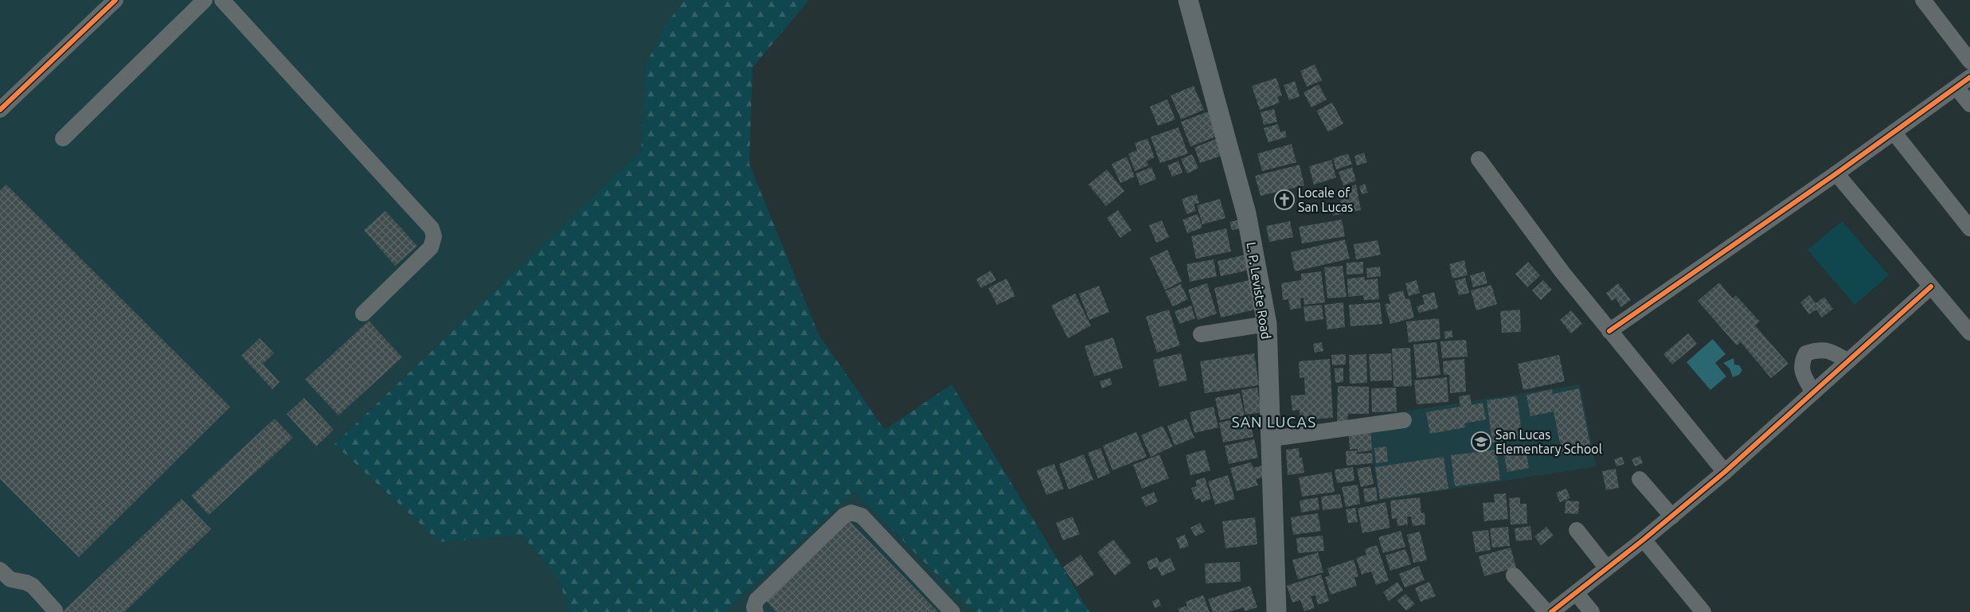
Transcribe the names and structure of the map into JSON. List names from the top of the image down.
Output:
{
  "streets": {
    "main road": ["L. P. Leviste Road"]
  },
  "districts": ["SAN LUCAS"],
  "places": {
    "church": ["Locale of San Lucas"],
    "school or university": ["San Lucas Elementary School"]
  }
}
